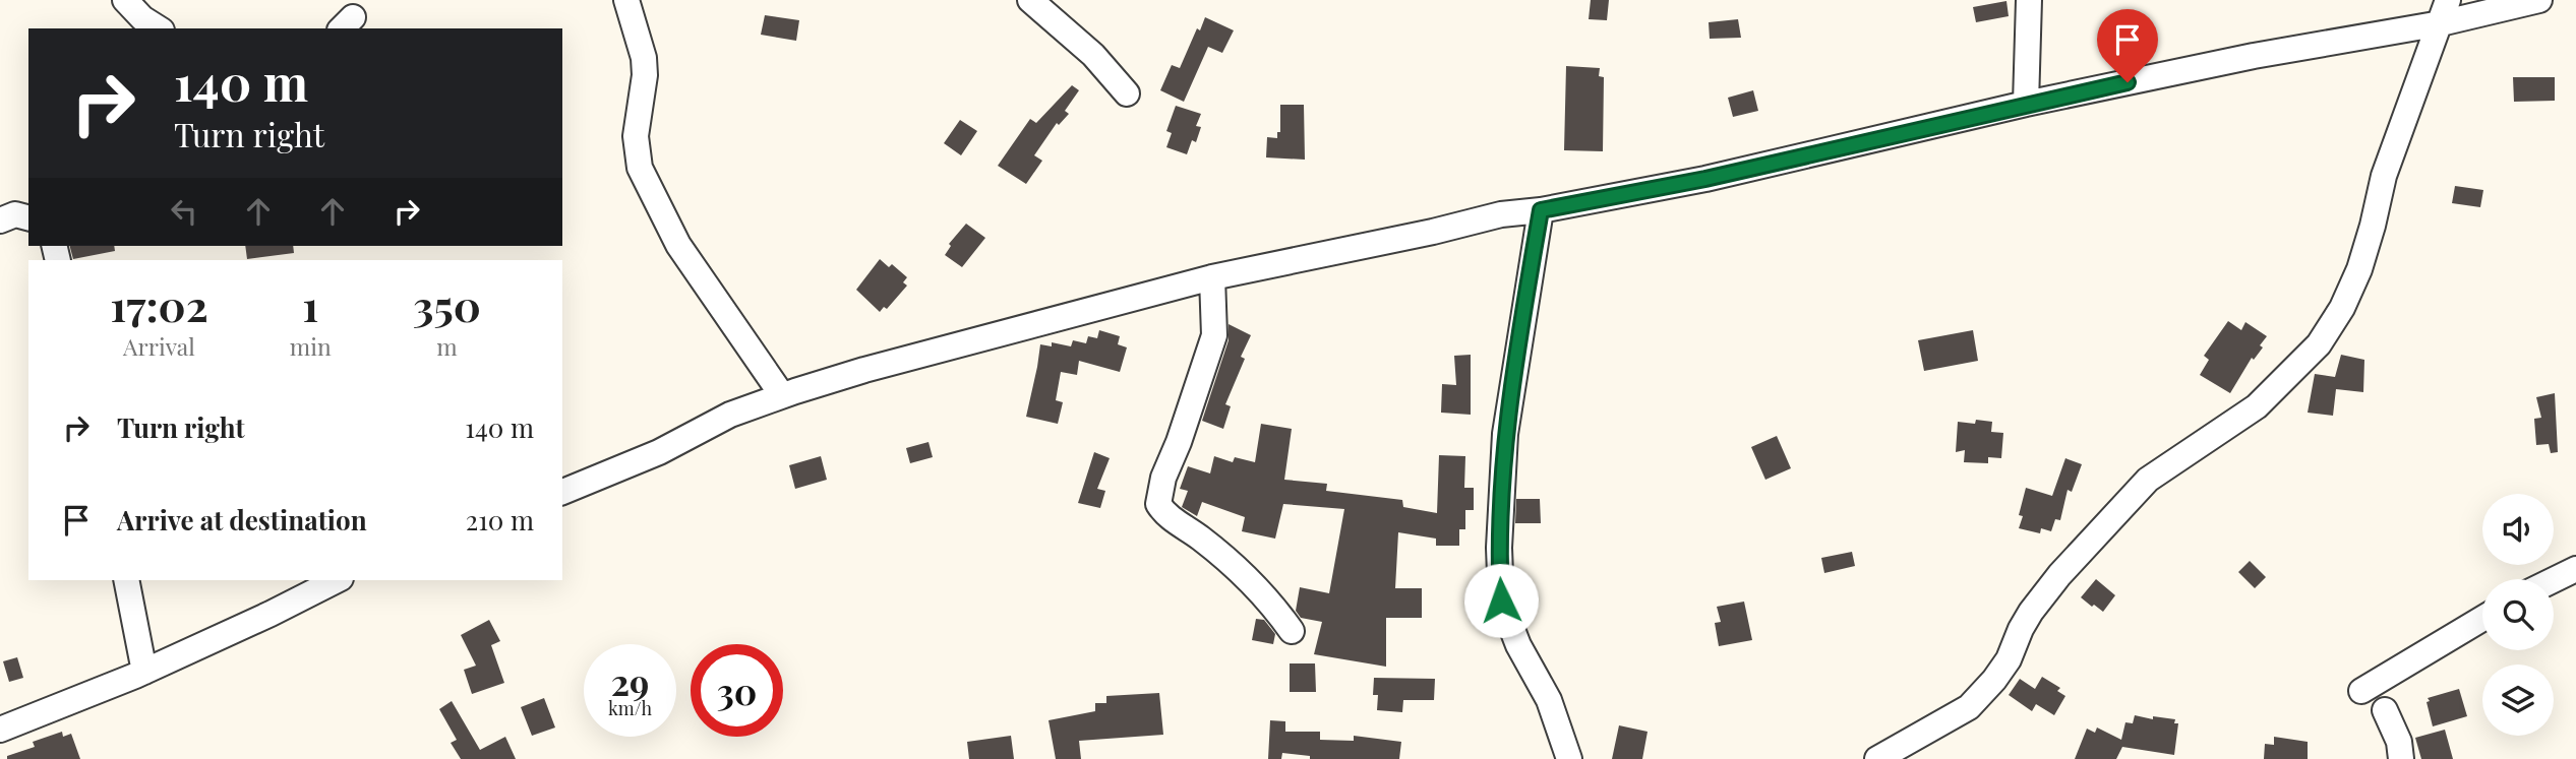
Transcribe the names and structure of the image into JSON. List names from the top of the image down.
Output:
{
  "page": {
    "turn": ["140 m", "Turn right"],
    "eta": [
      "17:02",
      "Arrival",
      "1",
      "min",
      "350",
      "m"
    ],
    "list": [
      {
        "name": "Turn right",
        "value": "140 m"
      },
      {
        "name": "Arrive at destination",
        "value": "210 m"
      }
    ],
    "speed": "29 km/h",
    "limit": "30"
  }
}
